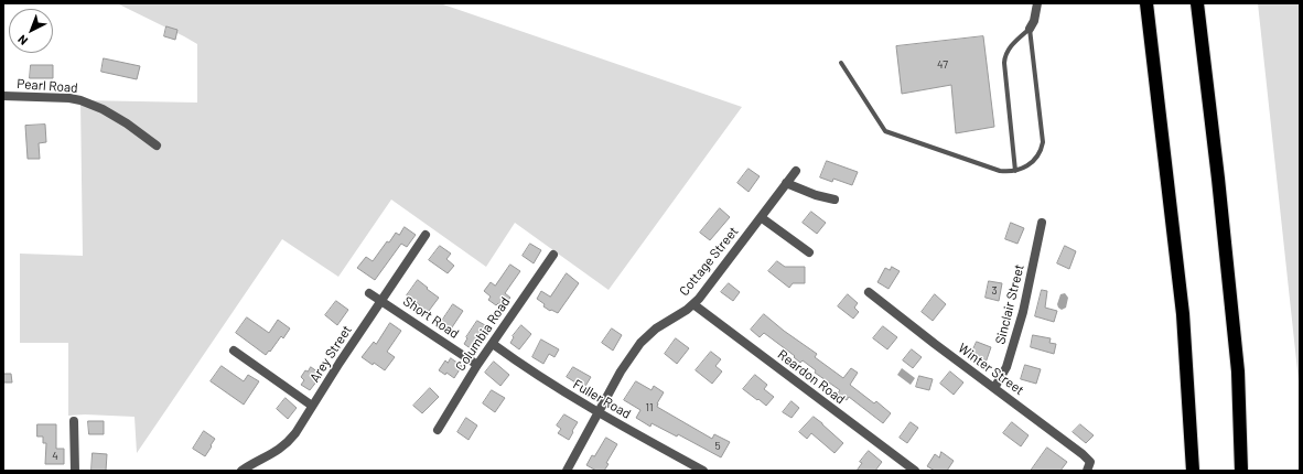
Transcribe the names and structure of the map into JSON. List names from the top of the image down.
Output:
{
  "streets": {
    "street": [
      "Pearl Road",
      "Cottage Street",
      "Sinclair Street",
      "Short Road",
      "Columbia Road",
      "Arey Street",
      "Winter Street",
      "Reardon Road",
      "Fuller Road"
    ]
  },
  "crossings": [
    ["Cottage Street", "Reardon Road"],
    ["Cottage Street", "Fuller Road"],
    ["Sinclair Street", "Winter Street"],
    ["Short Road", "Columbia Road"],
    ["Short Road", "Arey Street"],
    ["Columbia Road", "Fuller Road"]
  ],
  "house_numbers": [
    "47",
    "3",
    "11",
    "5",
    "4"
  ],
  "north": "bottom left"
}
